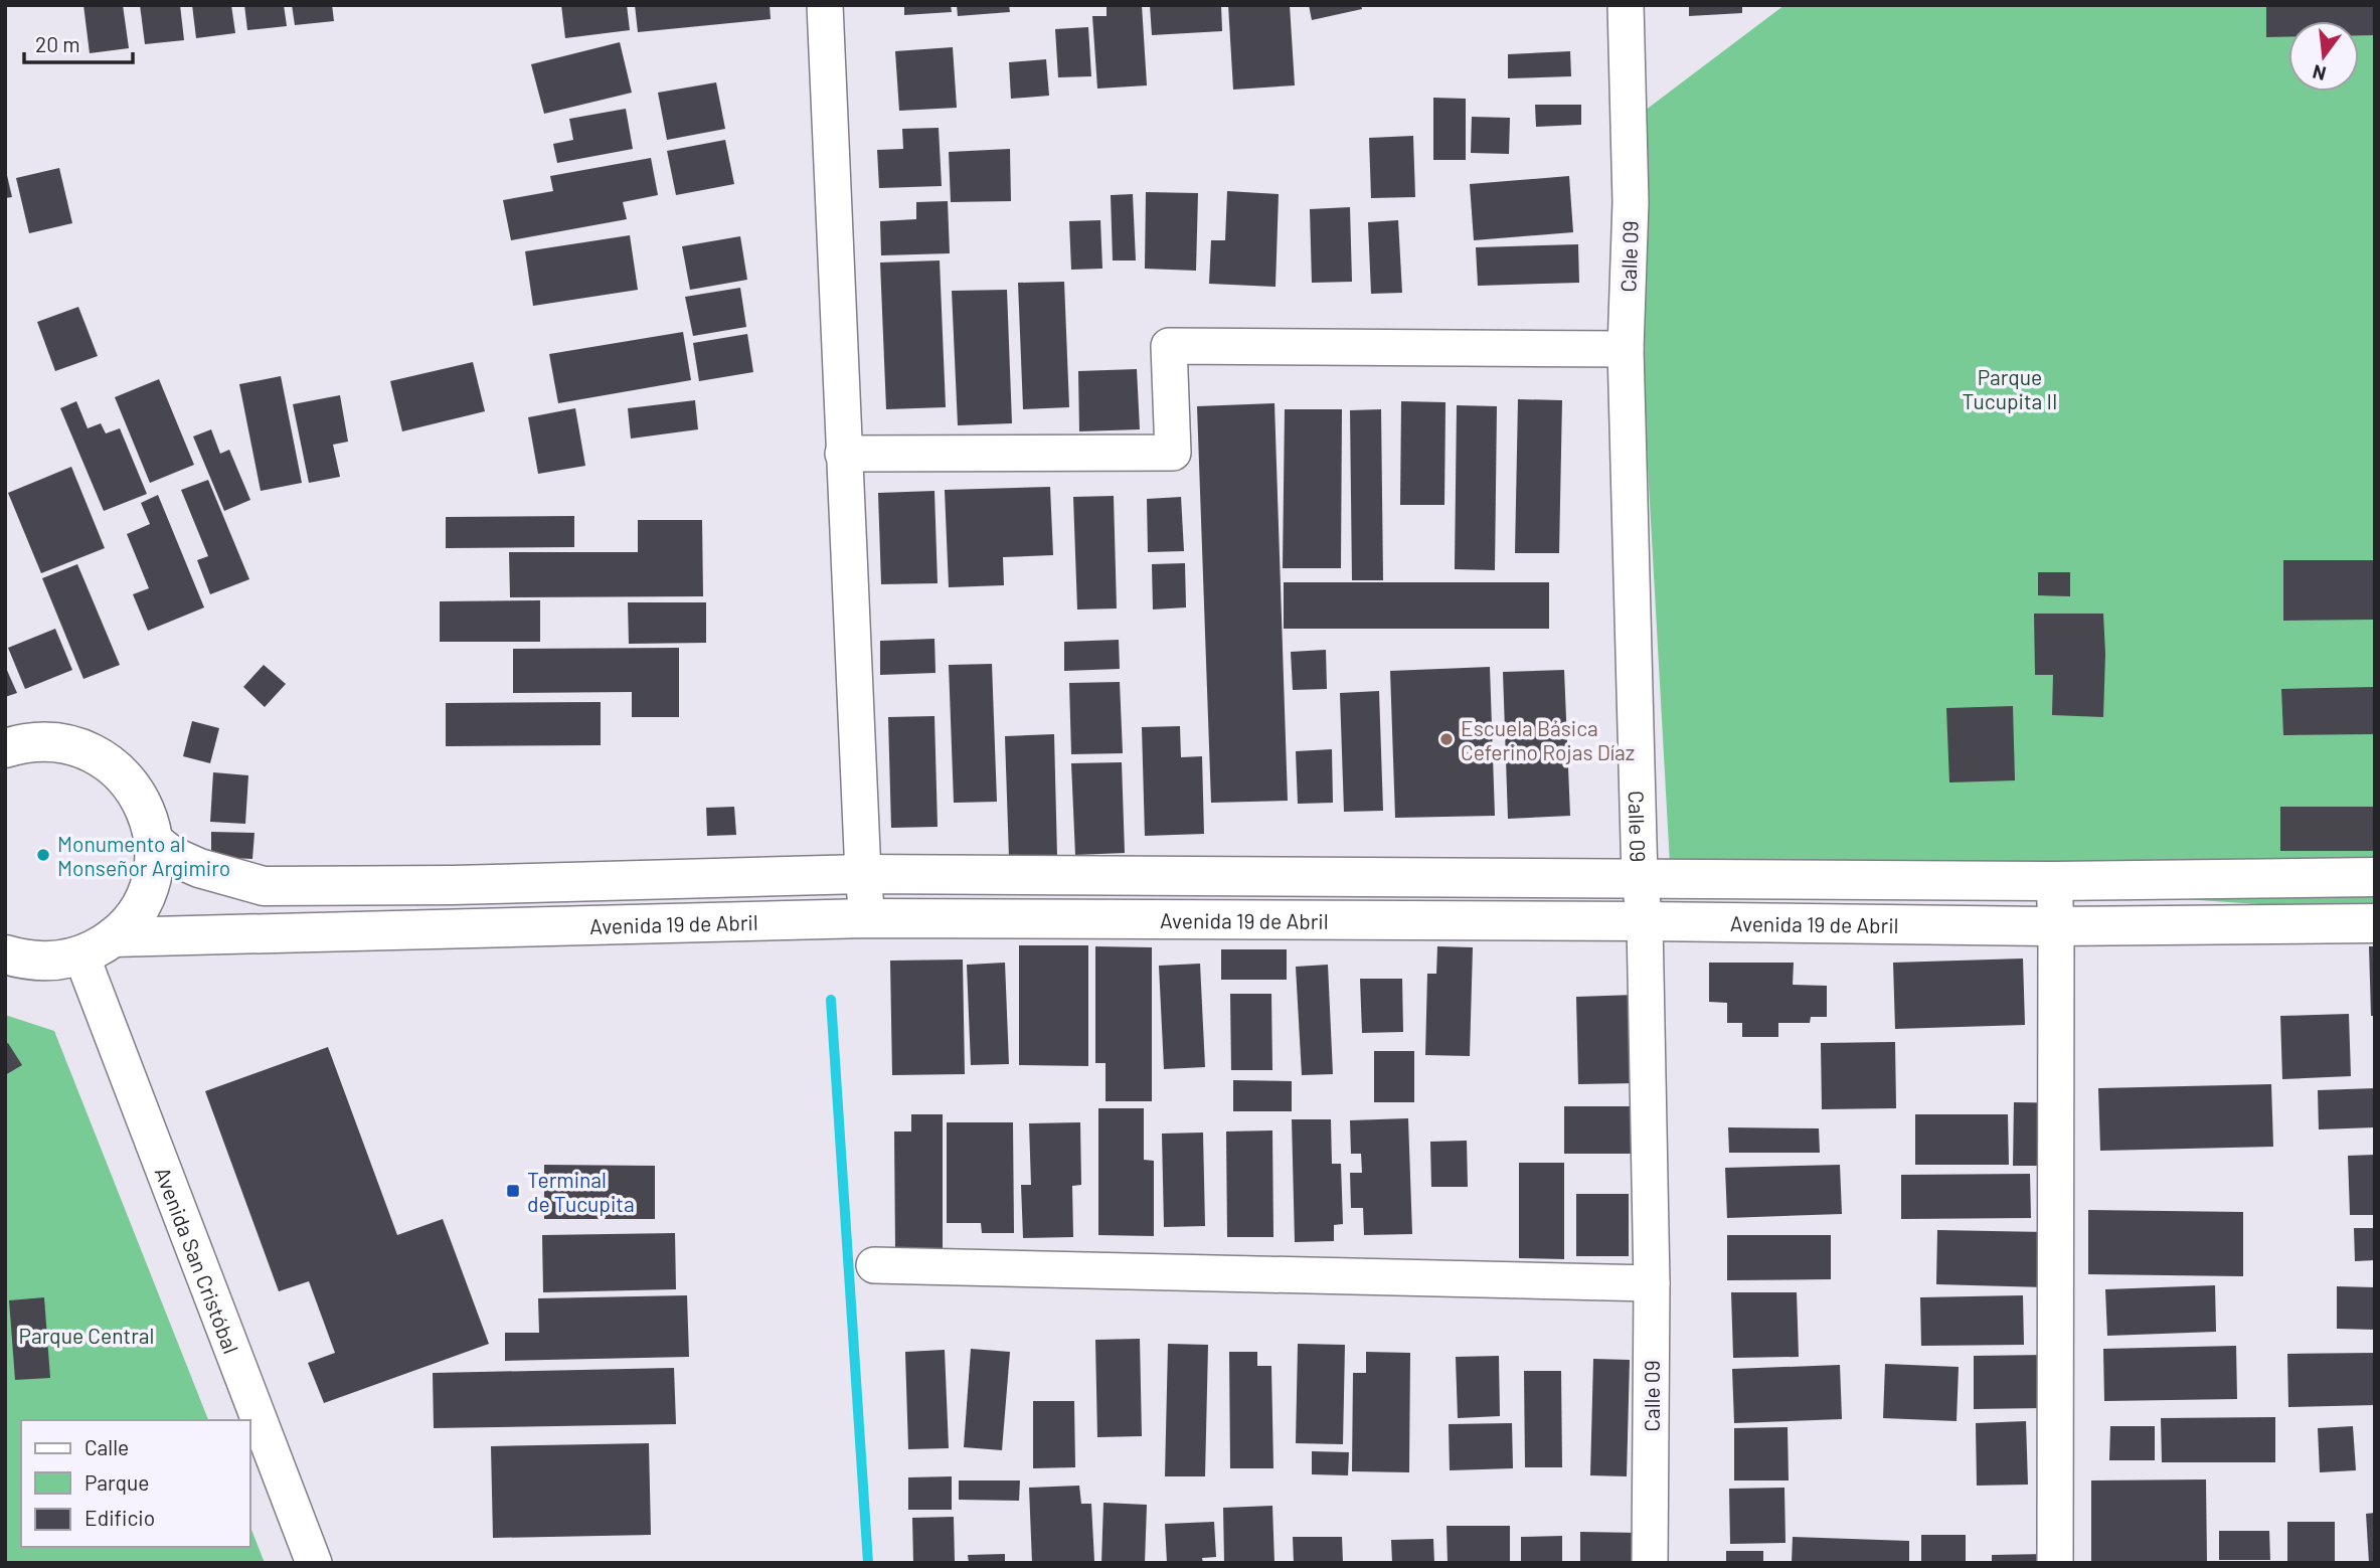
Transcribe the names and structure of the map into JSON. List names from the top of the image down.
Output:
{
  "streets": {
    "street": ["Calle 09", "Avenida 19 de Abril", "Avenida San Cristóbal"]
  },
  "crossings": [
    ["Calle 09", "Avenida 19 de Abril"],
    ["Avenida 19 de Abril", "Avenida San Cristóbal"]
  ],
  "parks": ["Parque Tucupita II", "Parque Central"],
  "places": {
    "other": ["Escuela Básica Ceferino Rojas Díaz", "Monumento al Monseñor Argimiro"],
    "transit": ["Terminal de Tucupita"]
  },
  "legend": ["Calle", "Parque", "Edificio"],
  "scale_bar": "20 m",
  "north": "bottom"
}
